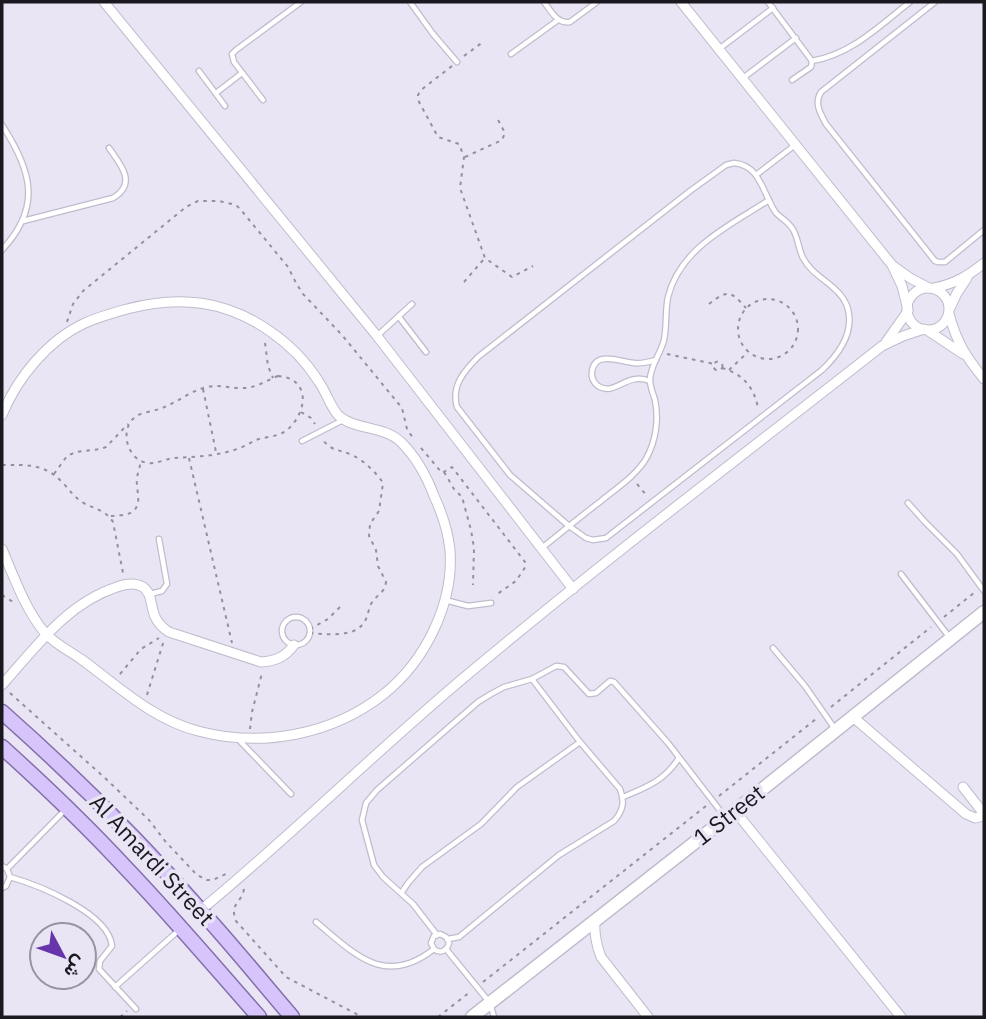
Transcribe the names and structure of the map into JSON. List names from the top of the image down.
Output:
{
  "streets": {
    "main road": ["Al Amardi Street"],
    "street": ["1 Street"]
  },
  "north": "bottom right"
}
